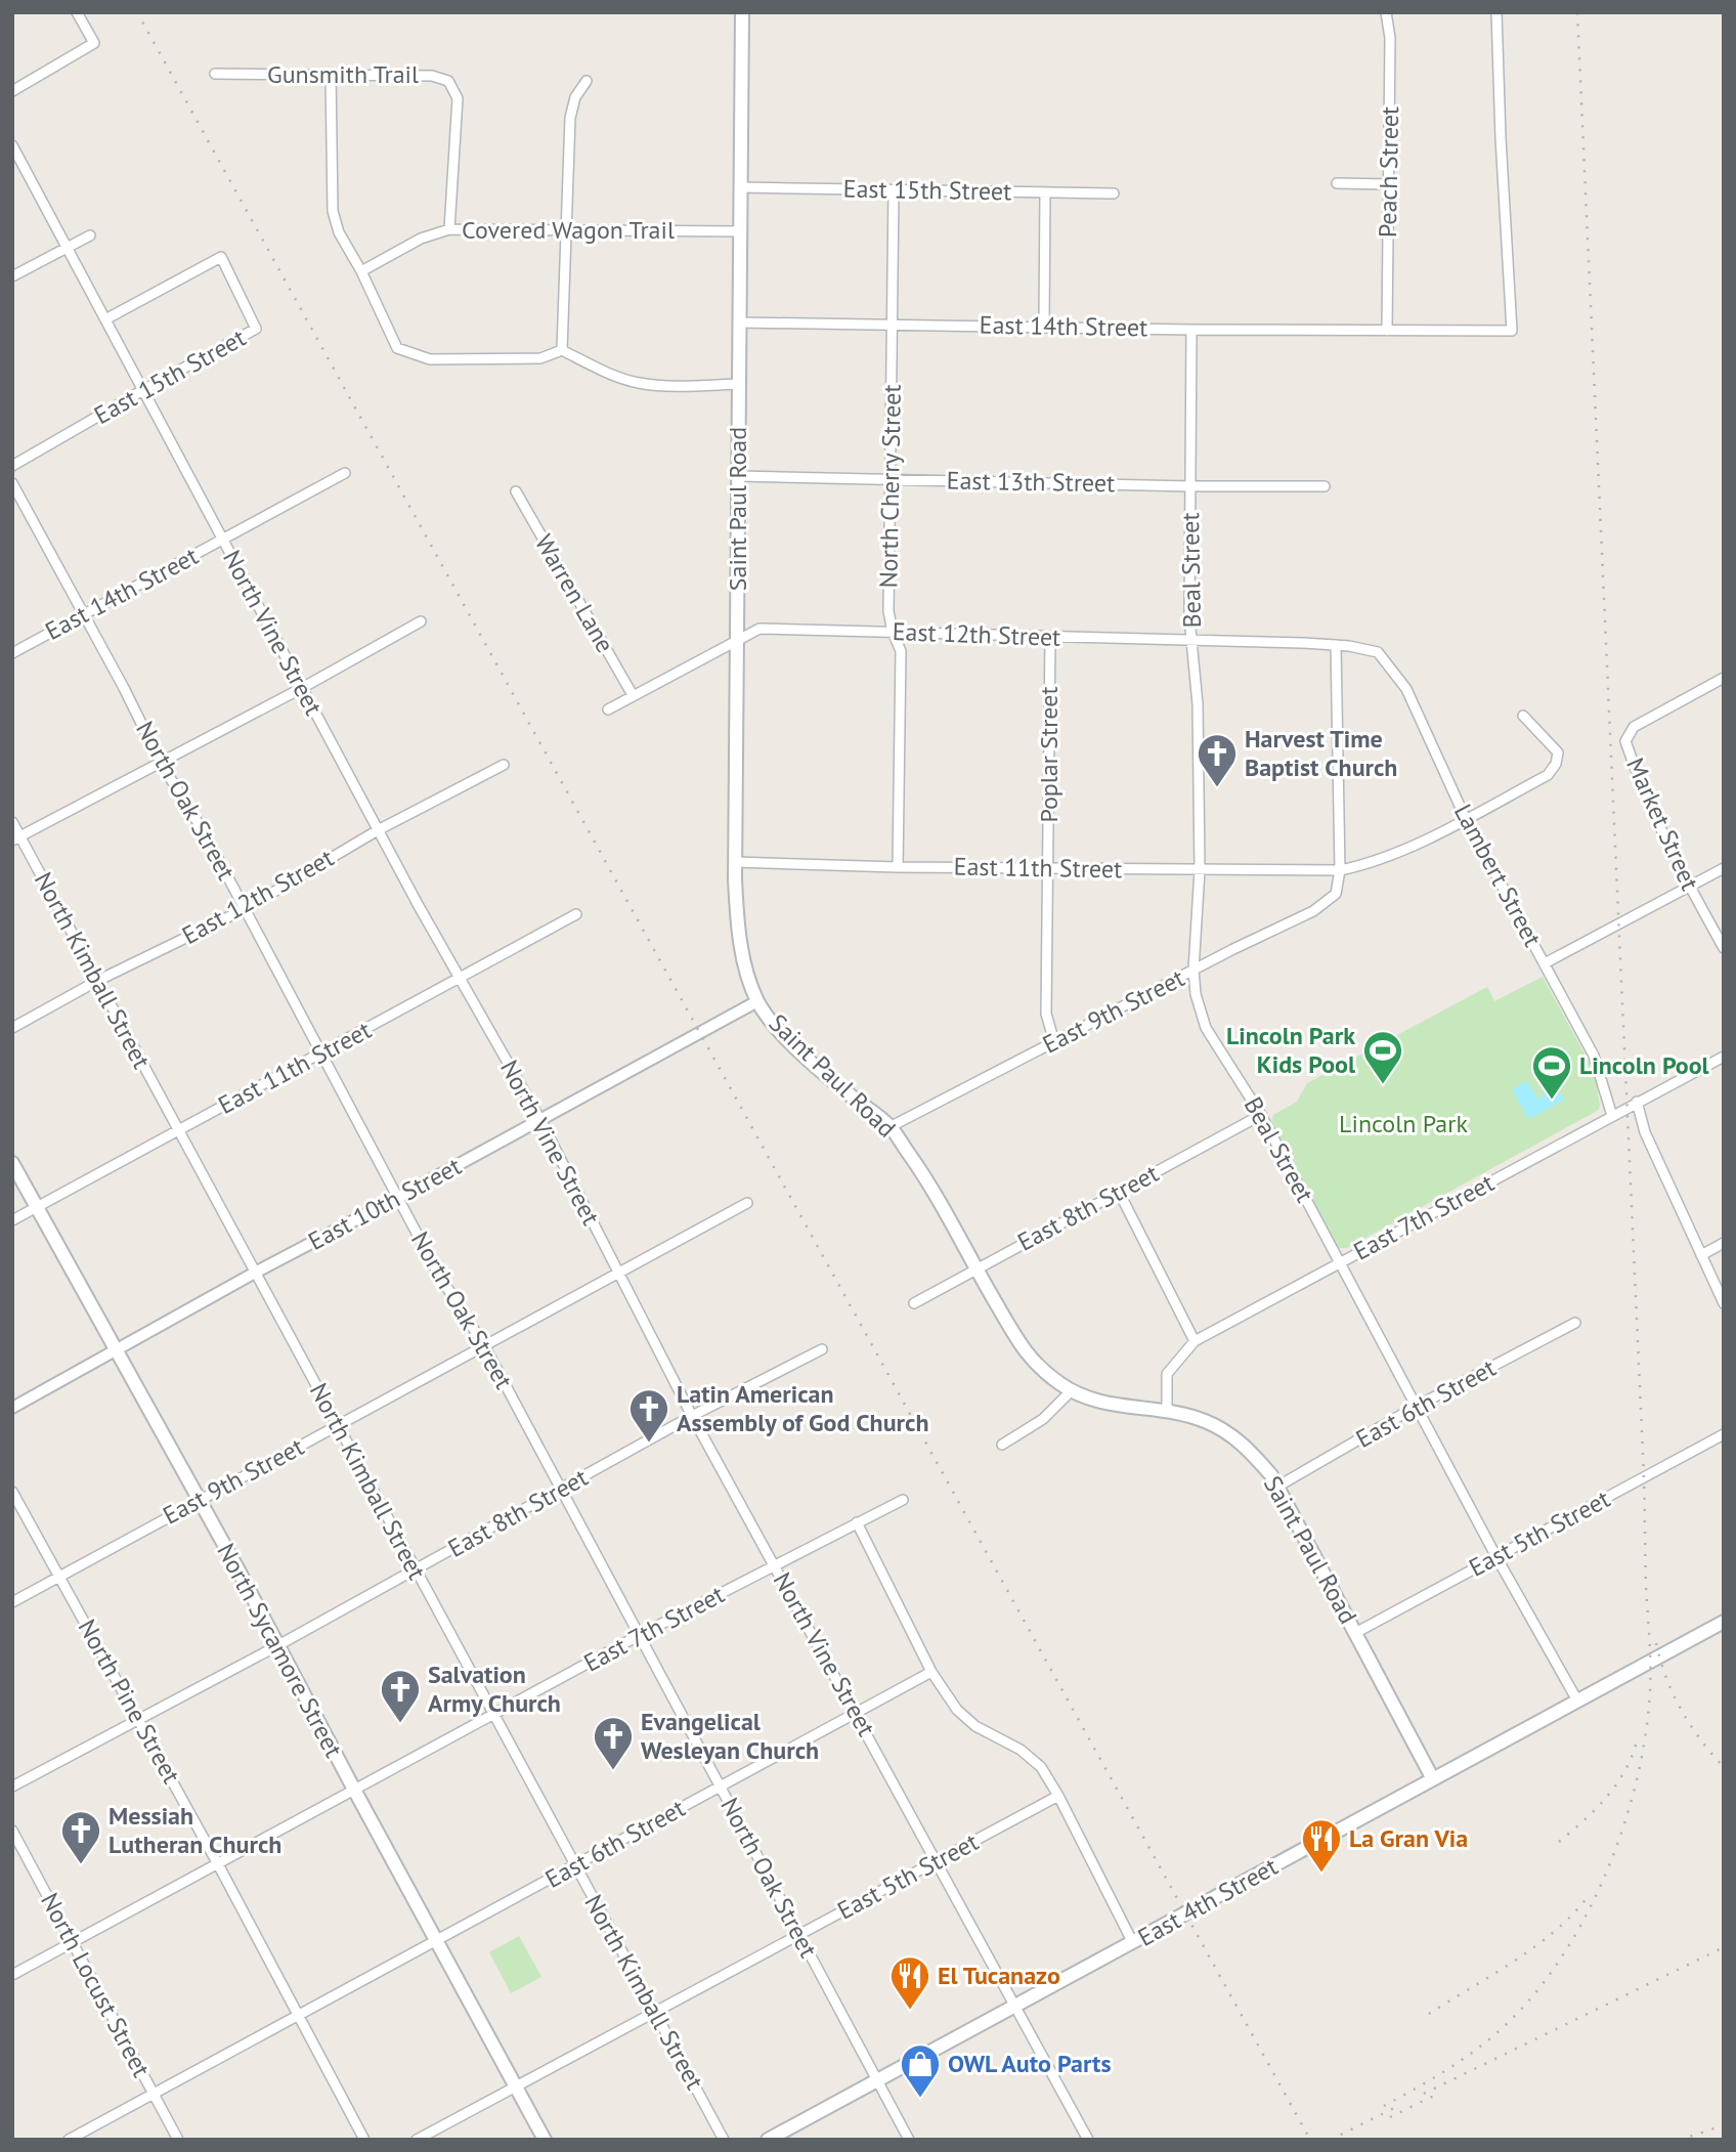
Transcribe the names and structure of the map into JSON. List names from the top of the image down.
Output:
{
  "streets": {
    "main road": ["Saint Paul Road", "North Sycamore Street", "East 4th Street"],
    "street": [
      "Gunsmith Trail",
      "Peach Street",
      "East 15th Street",
      "Covered Wagon Trail",
      "East 14th Street",
      "East 13th Street",
      "North Cherry Street",
      "Beal Street",
      "Warren Lane",
      "North Vine Street",
      "East 12th Street",
      "Poplar Street",
      "North Oak Street",
      "Market Street",
      "East 11th Street",
      "Lambert Street",
      "North Kimball Street",
      "East 9th Street",
      "East 10th Street",
      "East 8th Street",
      "East 7th Street",
      "East 6th Street",
      "East 5th Street",
      "North Pine Street",
      "North Locust Street"
    ]
  },
  "crossings": [
    ["Gunsmith Trail", "Covered Wagon Trail"],
    ["Peach Street", "East 14th Street"],
    ["East 15th Street", "North Cherry Street"],
    ["East 15th Street", "Saint Paul Road"],
    ["East 15th Street", "North Vine Street"],
    ["Covered Wagon Trail", "Saint Paul Road"],
    ["East 14th Street", "North Cherry Street"],
    ["East 14th Street", "Saint Paul Road"],
    ["East 14th Street", "Beal Street"],
    ["East 14th Street", "North Vine Street"],
    ["East 14th Street", "North Oak Street"],
    ["East 13th Street", "North Cherry Street"],
    ["East 13th Street", "Saint Paul Road"],
    ["East 13th Street", "Beal Street"],
    ["North Cherry Street", "East 12th Street"],
    ["North Cherry Street", "East 11th Street"],
    ["Saint Paul Road", "East 12th Street"],
    ["Saint Paul Road", "East 11th Street"],
    ["Saint Paul Road", "East 9th Street"],
    ["Saint Paul Road", "East 10th Street"],
    ["Saint Paul Road", "East 8th Street"],
    ["Saint Paul Road", "East 7th Street"],
    ["Saint Paul Road", "East 6th Street"],
    ["Saint Paul Road", "East 5th Street"],
    ["Saint Paul Road", "East 4th Street"],
    ["Beal Street", "East 12th Street"],
    ["Beal Street", "East 11th Street"],
    ["Beal Street", "East 9th Street"],
    ["Beal Street", "East 8th Street"],
    ["Beal Street", "East 7th Street"],
    ["Beal Street", "East 6th Street"],
    ["Beal Street", "East 5th Street"],
    ["Beal Street", "East 4th Street"],
    ["Warren Lane", "East 12th Street"],
    ["North Vine Street", "East 12th Street"],
    ["North Vine Street", "East 11th Street"],
    ["North Vine Street", "East 9th Street"],
    ["North Vine Street", "East 10th Street"],
    ["North Vine Street", "East 8th Street"],
    ["North Vine Street", "East 7th Street"],
    ["North Vine Street", "East 6th Street"],
    ["North Vine Street", "East 5th Street"],
    ["North Vine Street", "East 4th Street"],
    ["East 12th Street", "Poplar Street"],
    ["East 12th Street", "North Oak Street"],
    ["East 12th Street", "Lambert Street"],
    ["East 12th Street", "North Kimball Street"],
    ["Poplar Street", "East 11th Street"],
    ["Poplar Street", "East 9th Street"],
    ["North Oak Street", "East 11th Street"],
    ["North Oak Street", "East 9th Street"],
    ["North Oak Street", "East 10th Street"],
    ["North Oak Street", "East 8th Street"],
    ["North Oak Street", "East 7th Street"],
    ["North Oak Street", "East 6th Street"],
    ["North Oak Street", "East 5th Street"],
    ["North Oak Street", "East 4th Street"],
    ["East 11th Street", "North Kimball Street"],
    ["East 11th Street", "East 9th Street"],
    ["East 11th Street", "North Sycamore Street"],
    ["Lambert Street", "East 7th Street"],
    ["North Kimball Street", "East 9th Street"],
    ["North Kimball Street", "East 10th Street"],
    ["North Kimball Street", "East 8th Street"],
    ["North Kimball Street", "East 7th Street"],
    ["North Kimball Street", "East 6th Street"],
    ["North Kimball Street", "East 5th Street"],
    ["East 9th Street", "North Sycamore Street"],
    ["East 9th Street", "North Pine Street"],
    ["East 10th Street", "North Sycamore Street"],
    ["East 8th Street", "North Sycamore Street"],
    ["East 8th Street", "North Pine Street"],
    ["East 7th Street", "North Sycamore Street"],
    ["East 7th Street", "North Pine Street"],
    ["East 7th Street", "North Locust Street"],
    ["East 6th Street", "North Sycamore Street"],
    ["East 6th Street", "North Pine Street"],
    ["East 6th Street", "North Locust Street"],
    ["East 5th Street", "North Sycamore Street"]
  ],
  "parks": ["Lincoln Park"],
  "places": {
    "church": [
      "Harvest Time Baptist Church",
      "Latin American Assembly of God Church",
      "Salvation Army Church",
      "Evangelical Wesleyan Church",
      "Messiah Lutheran Church"
    ],
    "sports": ["Lincoln Park Kids Pool", "Lincoln Pool"],
    "restaurant": ["La Gran Via", "El Tucanazo"],
    "shop": ["OWL Auto Parts"]
  }
}
